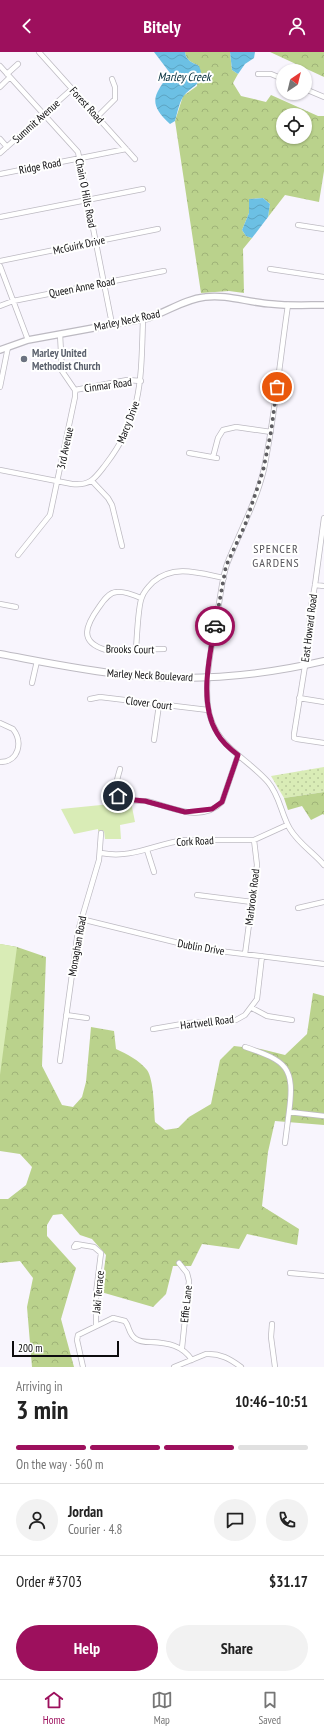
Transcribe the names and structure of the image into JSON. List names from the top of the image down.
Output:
{
  "streets": {
    "main road": ["Marley Neck Boulevard"],
    "street": [
      "Forest Road",
      "Summit Avenue",
      "Ridge Road",
      "Chain O Hills Road",
      "McGuirk Drive",
      "Queen Anne Road",
      "Marley Neck Road",
      "Cinmar Road",
      "Marcy Drive",
      "3rd Avenue",
      "East Howard Road",
      "Brooks Court",
      "Clover Court",
      "Cork Road",
      "Marbrook Road",
      "Monaghan Road",
      "Dublin Drive",
      "Hartwell Road",
      "Jaki Terrace",
      "Effie Lane"
    ]
  },
  "crossings": [
    ["Forest Road", "Summit Avenue"],
    ["Forest Road", "Ridge Road"],
    ["Summit Avenue", "Chain O Hills Road"],
    ["Ridge Road", "Chain O Hills Road"],
    ["Chain O Hills Road", "McGuirk Drive"],
    ["Chain O Hills Road", "Queen Anne Road"],
    ["Chain O Hills Road", "Marley Neck Road"],
    ["Marley Neck Road", "Marcy Drive"],
    ["Cinmar Road", "Marcy Drive"],
    ["Cinmar Road", "3rd Avenue"],
    ["East Howard Road", "Marley Neck Boulevard"],
    ["Cork Road", "Marbrook Road"],
    ["Cork Road", "Monaghan Road"],
    ["Marbrook Road", "Dublin Drive"],
    ["Monaghan Road", "Dublin Drive"]
  ],
  "districts": ["SPENCER GARDENS"],
  "water": ["Marley Creek"],
  "places": ["Marley United Methodist Church"],
  "scale_bar": "200 m",
  "north": "top right",
  "page": {
    "header": "Bitely",
    "scale": "200 m",
    "heading": ["3 min", "Arriving in", "10:46–10:51"],
    "panel": [
      "Jordan",
      "Courier · 4.8",
      "Order #3703",
      "$31.17"
    ],
    "bar": "On the way · 560 m",
    "buttons": ["Help", "Share"],
    "tabs": ["Home", "Map", "Saved"]
  }
}
